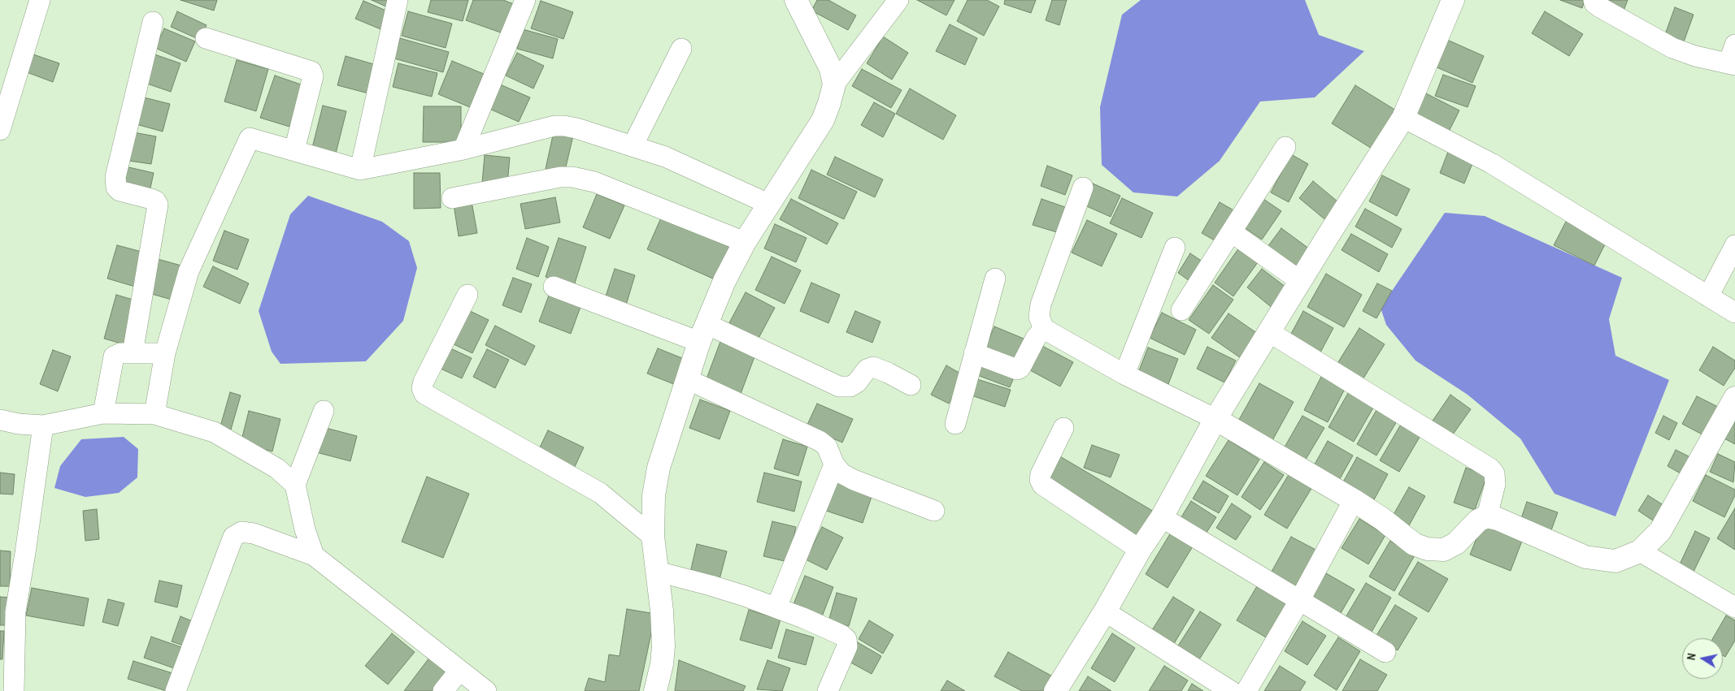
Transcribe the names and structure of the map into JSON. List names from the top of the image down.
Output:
{
  "north": "left"
}
